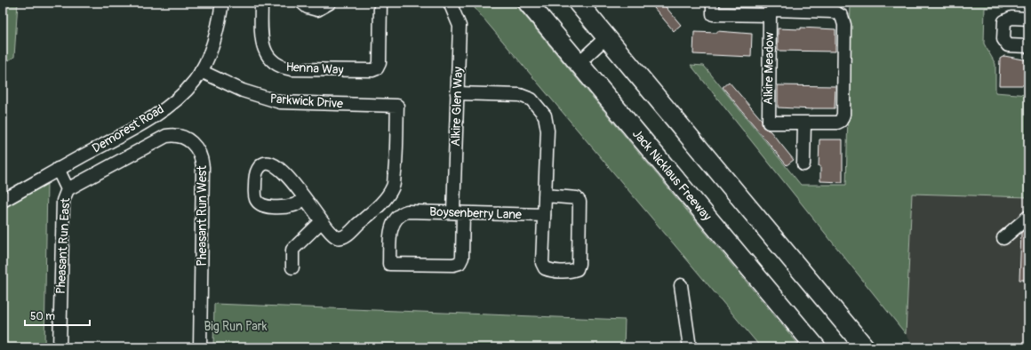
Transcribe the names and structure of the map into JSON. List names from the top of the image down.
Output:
{
  "streets": {
    "highway": ["Jack Nicklaus Freeway"],
    "street": [
      "Henna Way",
      "Alkire Meadow",
      "Parkwick Drive",
      "Alkire Glen Way",
      "Demorest Road",
      "Boysenberry Lane",
      "Pheasant Run West",
      "Pheasant Run East"
    ]
  },
  "crossings": [
    ["Parkwick Drive", "Demorest Road"],
    ["Alkire Glen Way", "Boysenberry Lane"],
    ["Demorest Road", "Pheasant Run East"],
    ["Pheasant Run West", "Pheasant Run East"]
  ],
  "parks": ["Big Run Park"],
  "scale_bar": "50 m"
}
